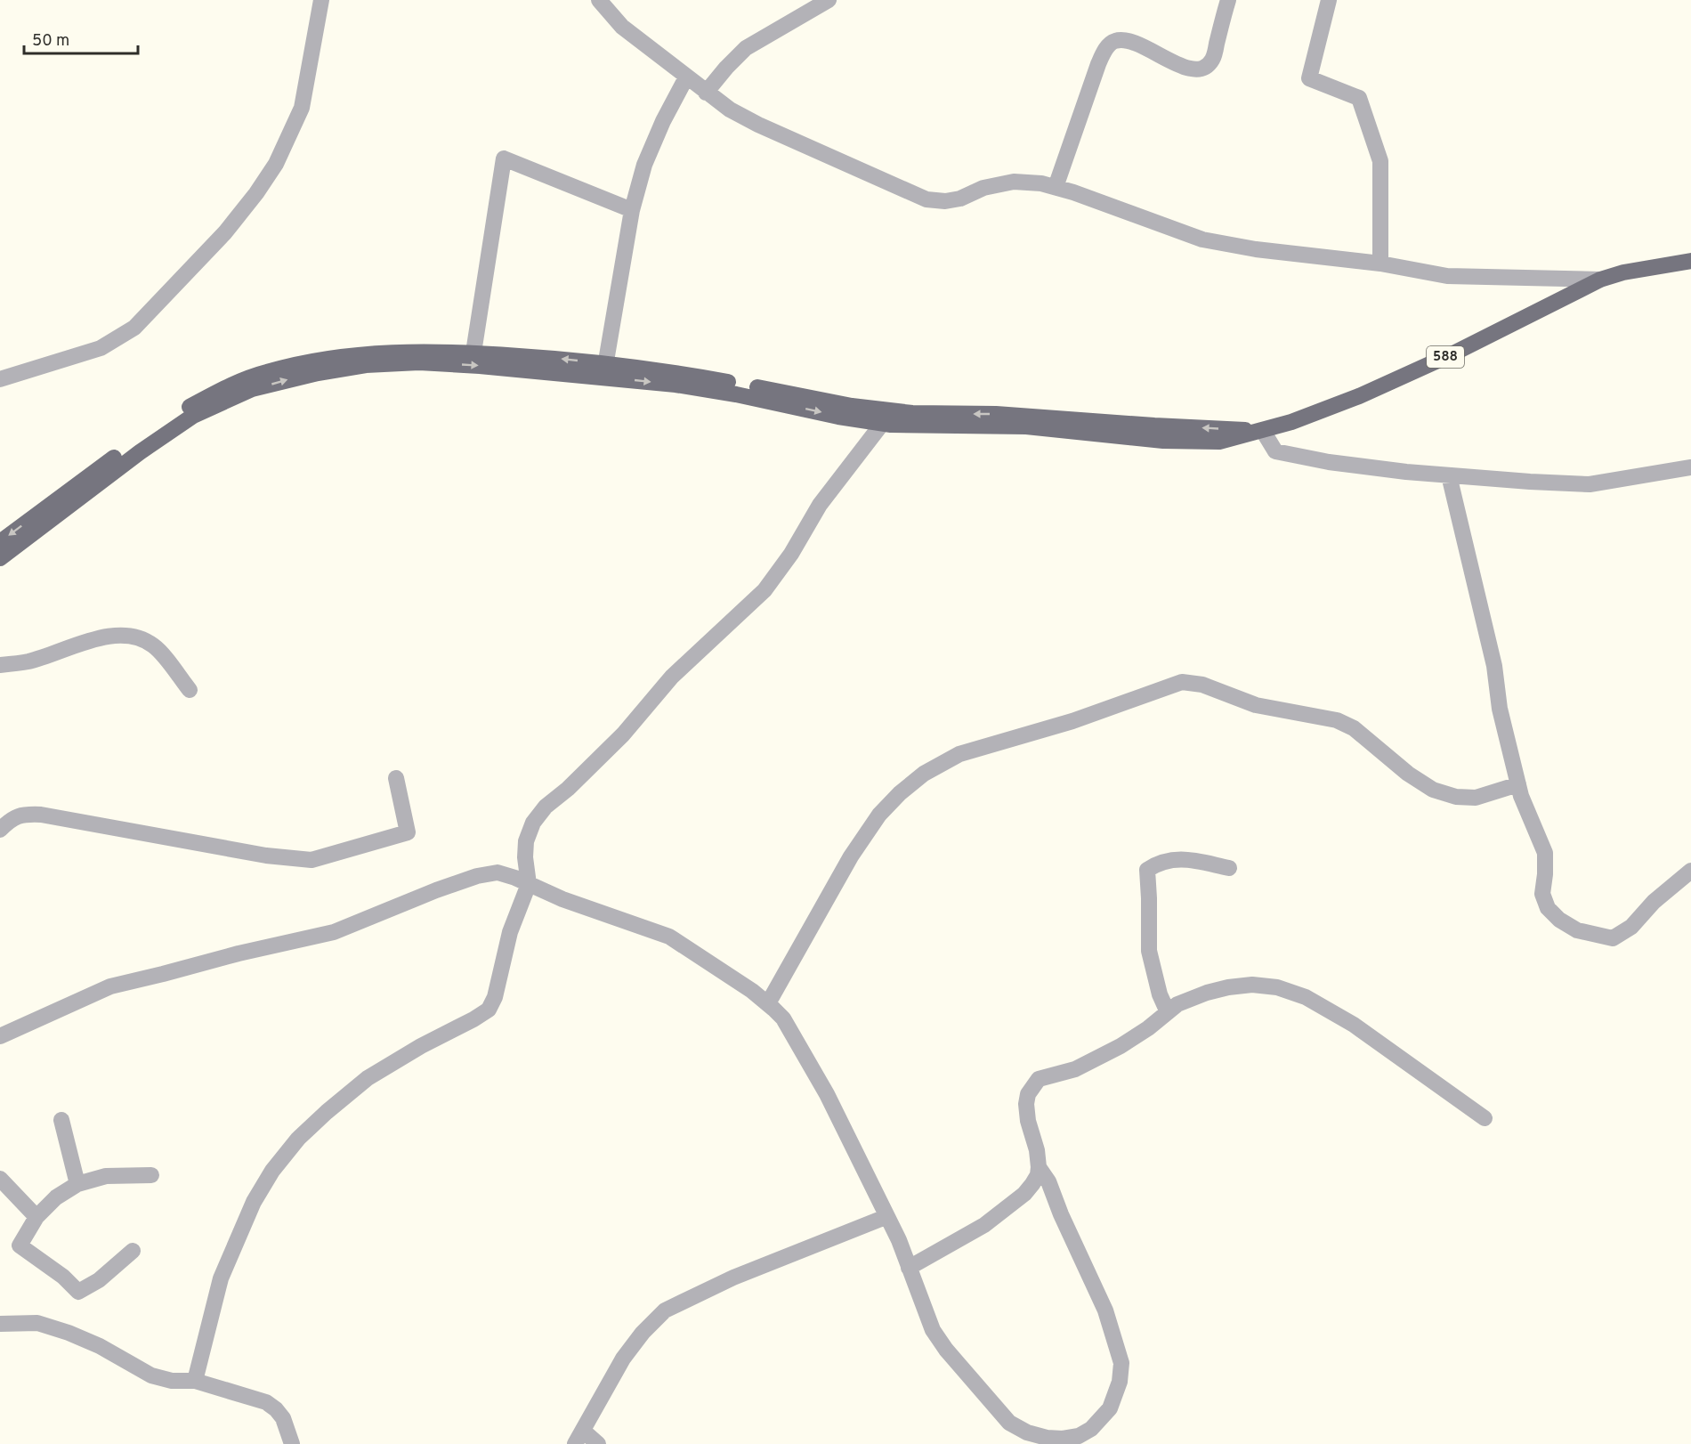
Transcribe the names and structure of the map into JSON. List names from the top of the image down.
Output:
{
  "streets": {
    "main road": ["588"]
  },
  "scale_bar": "50 m"
}
